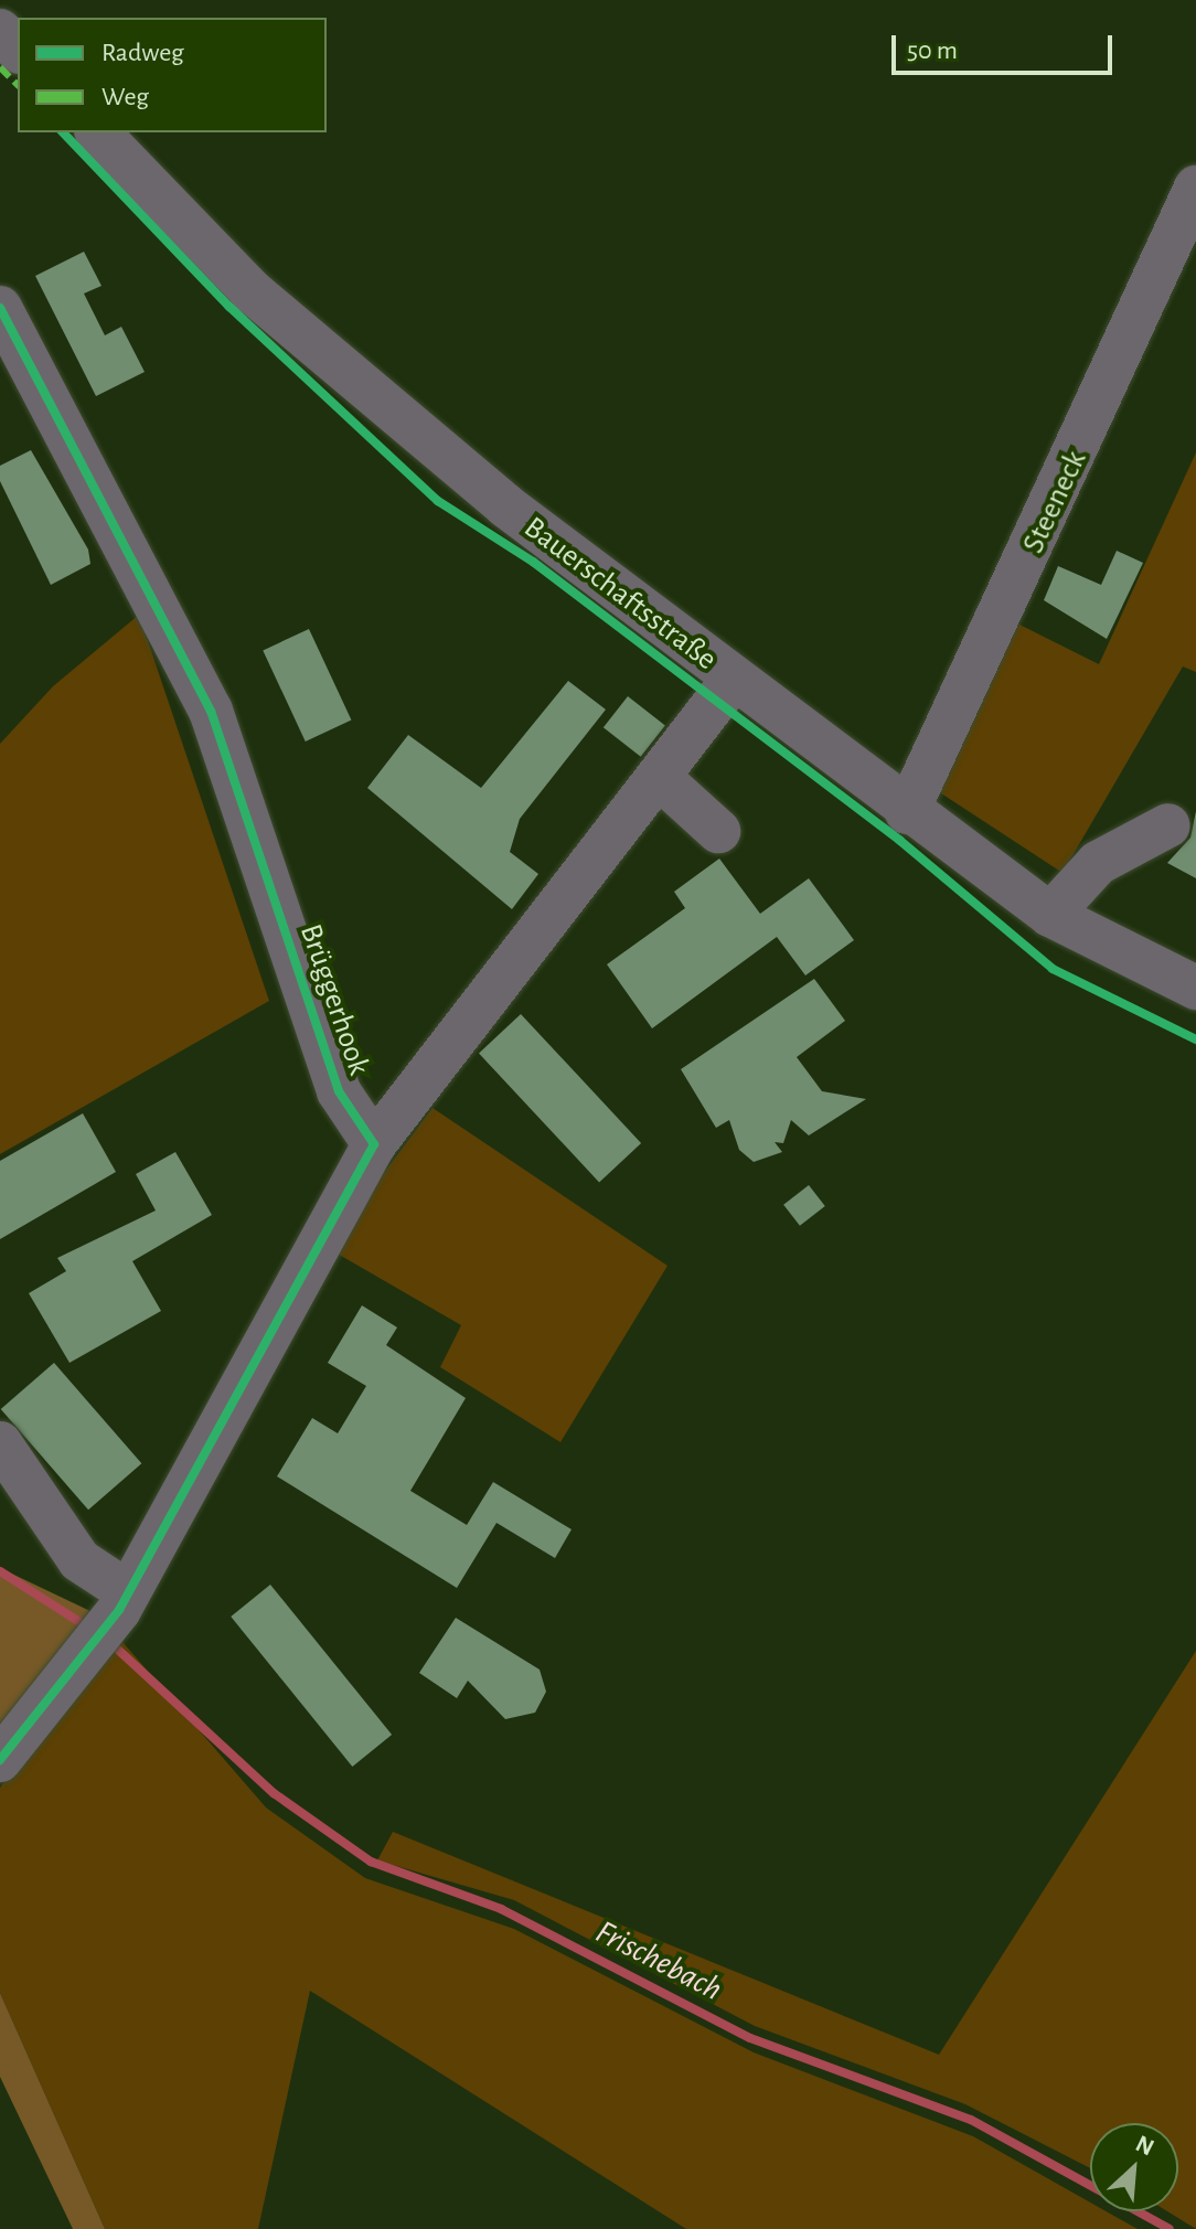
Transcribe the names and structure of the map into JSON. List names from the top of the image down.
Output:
{
  "streets": {
    "street": ["Steeneck", "Bauerschaftsstraße", "Brüggerhook"]
  },
  "crossings": [
    ["Steeneck", "Bauerschaftsstraße"]
  ],
  "water": ["Frischebach"],
  "legend": ["Radweg", "Weg"],
  "scale_bar": "50 m",
  "north": "top right"
}
